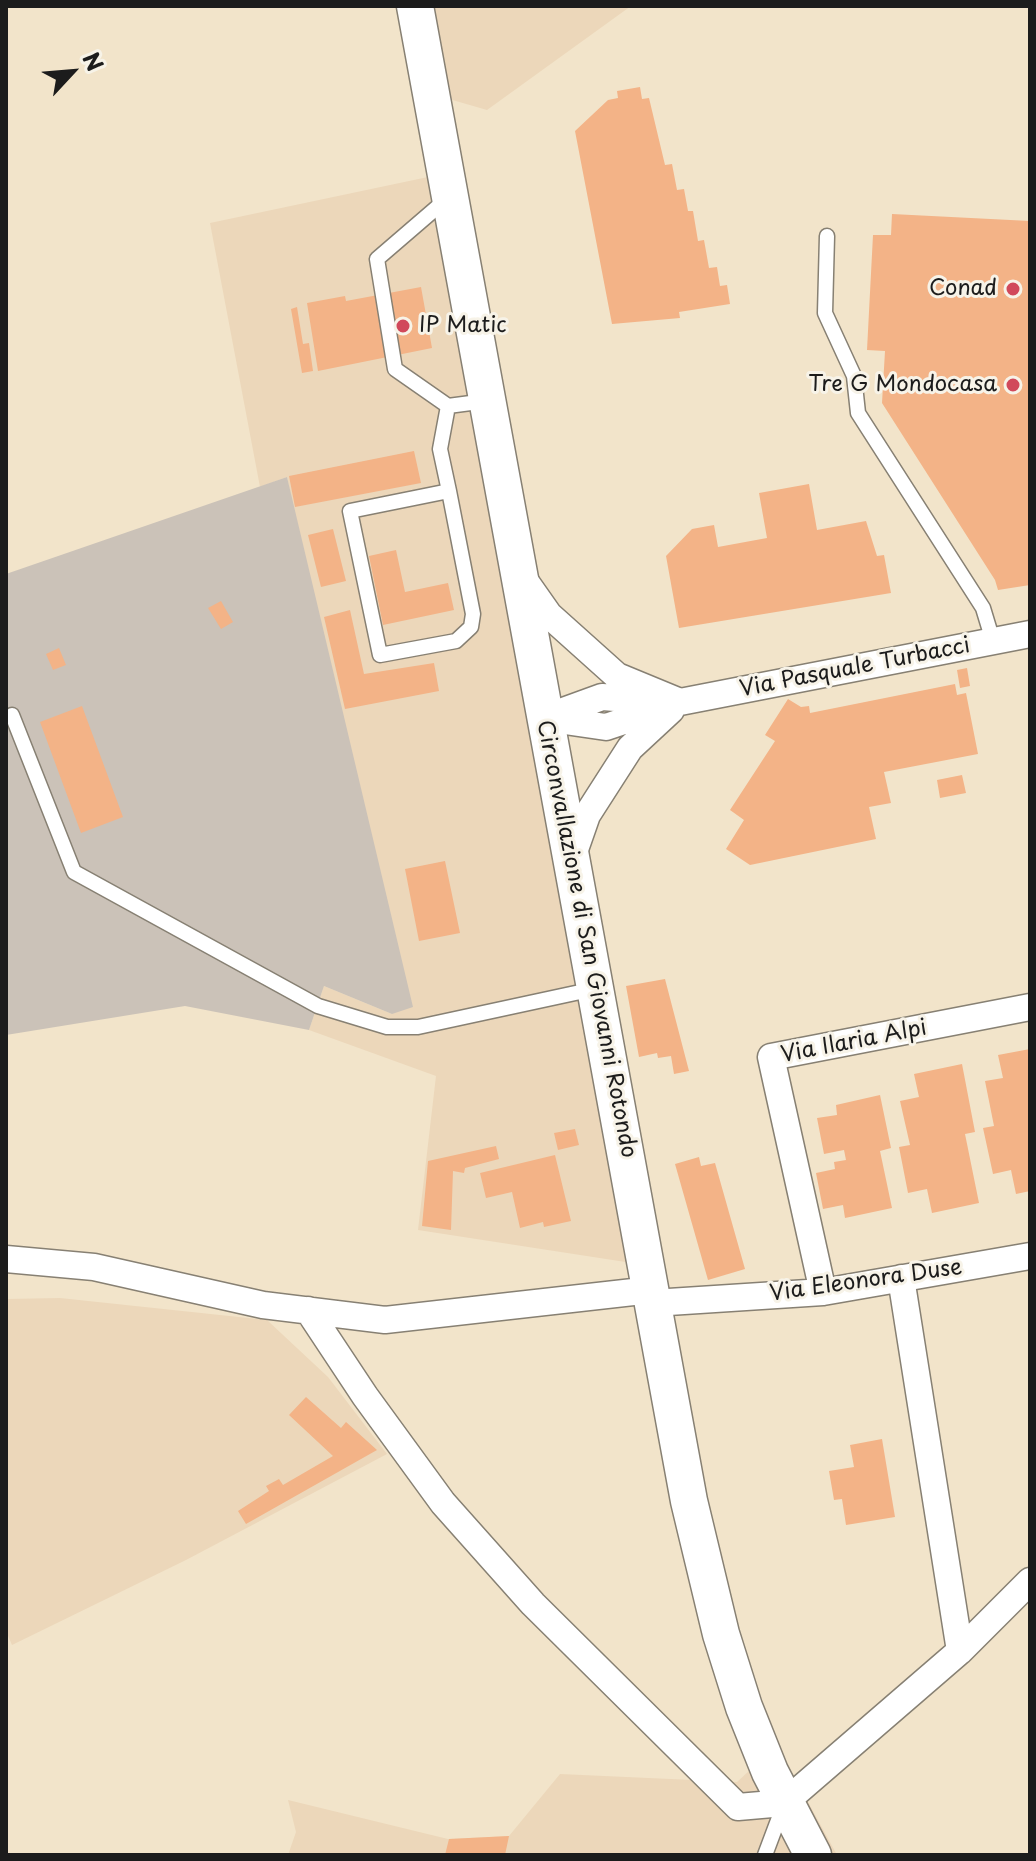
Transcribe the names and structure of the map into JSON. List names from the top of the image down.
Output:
{
  "streets": {
    "main road": ["Circonvallazione di San Giovanni Rotondo"],
    "street": ["Via Pasquale Turbacci", "Via Ilaria Alpi", "Via Eleonora Duse"]
  },
  "crossings": [
    ["Via Pasquale Turbacci", "Circonvallazione di San Giovanni Rotondo"],
    ["Circonvallazione di San Giovanni Rotondo", "Via Eleonora Duse"],
    ["Via Ilaria Alpi", "Via Eleonora Duse"]
  ],
  "places": ["Conad", "IP Matic", "Tre G Mondocasa"],
  "north": "top right"
}
